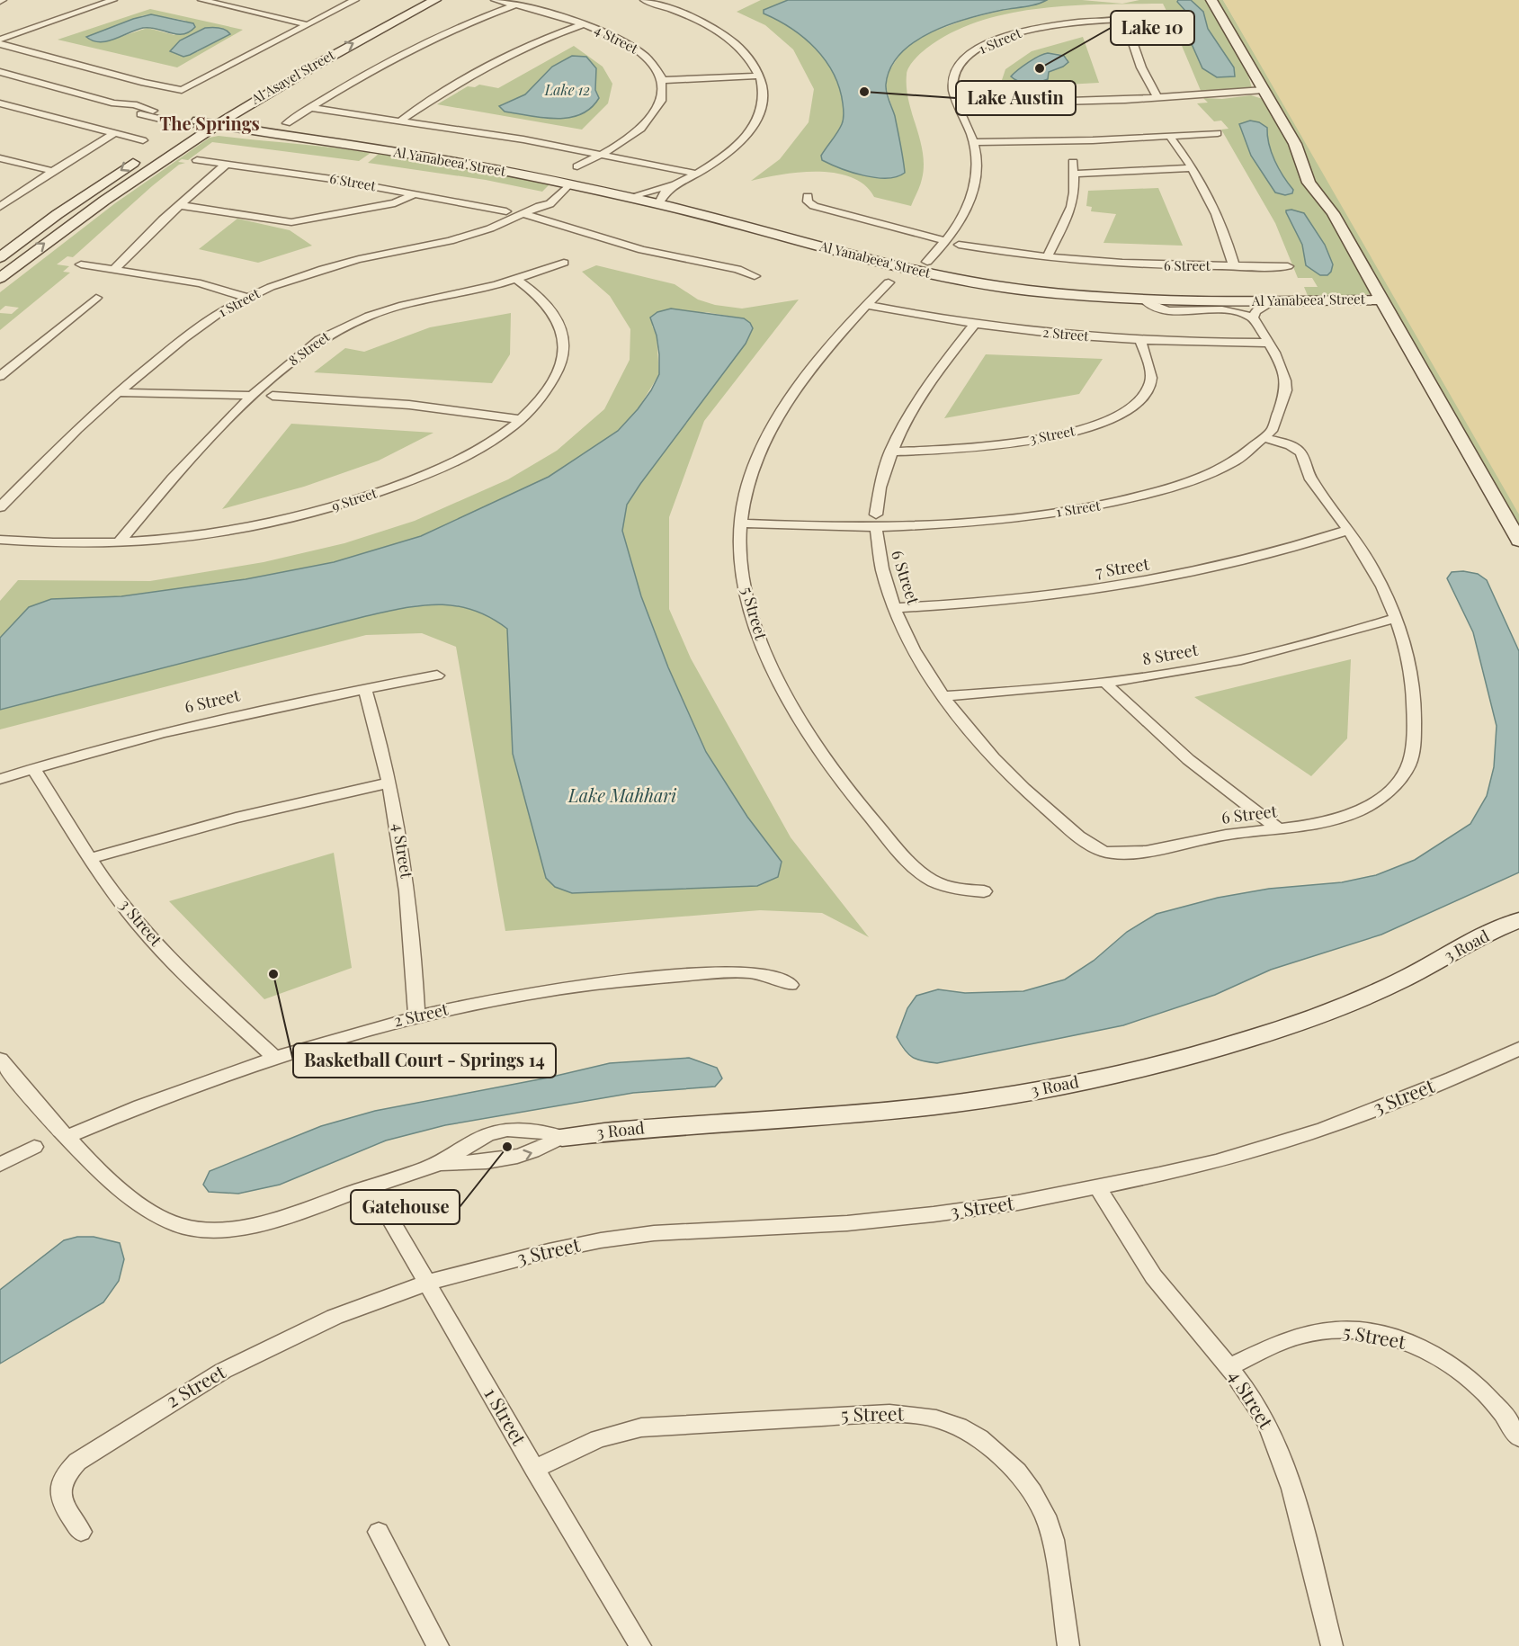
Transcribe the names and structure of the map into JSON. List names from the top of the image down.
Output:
{
  "streets": {
    "street": [
      "4 Street",
      "1 Street",
      "Al Asayel Street",
      "Al Yanabeea' Street",
      "6 Street",
      "2 Street",
      "8 Street",
      "3 Street",
      "9 Street",
      "7 Street",
      "5 Street",
      "3 Road"
    ]
  },
  "crossings": [
    ["4 Street", "6 Street"],
    ["4 Street", "2 Street"],
    ["4 Street", "3 Street"],
    ["4 Street", "5 Street"],
    ["1 Street", "Al Yanabeea' Street"],
    ["1 Street", "6 Street"],
    ["1 Street", "2 Street"],
    ["1 Street", "3 Street"],
    ["1 Street", "5 Street"],
    ["1 Street", "3 Road"],
    ["Al Asayel Street", "Al Yanabeea' Street"],
    ["6 Street", "8 Street"],
    ["6 Street", "3 Street"],
    ["6 Street", "7 Street"],
    ["2 Street", "3 Street"],
    ["2 Street", "5 Street"],
    ["2 Street", "3 Road"],
    ["8 Street", "9 Street"]
  ],
  "districts": ["The Springs"],
  "water": ["Lake 12", "Lake Mahhari"],
  "places": [
    "Lake 10",
    "Lake Austin",
    "Basketball Court - Springs 14",
    "Gatehouse"
  ]
}
